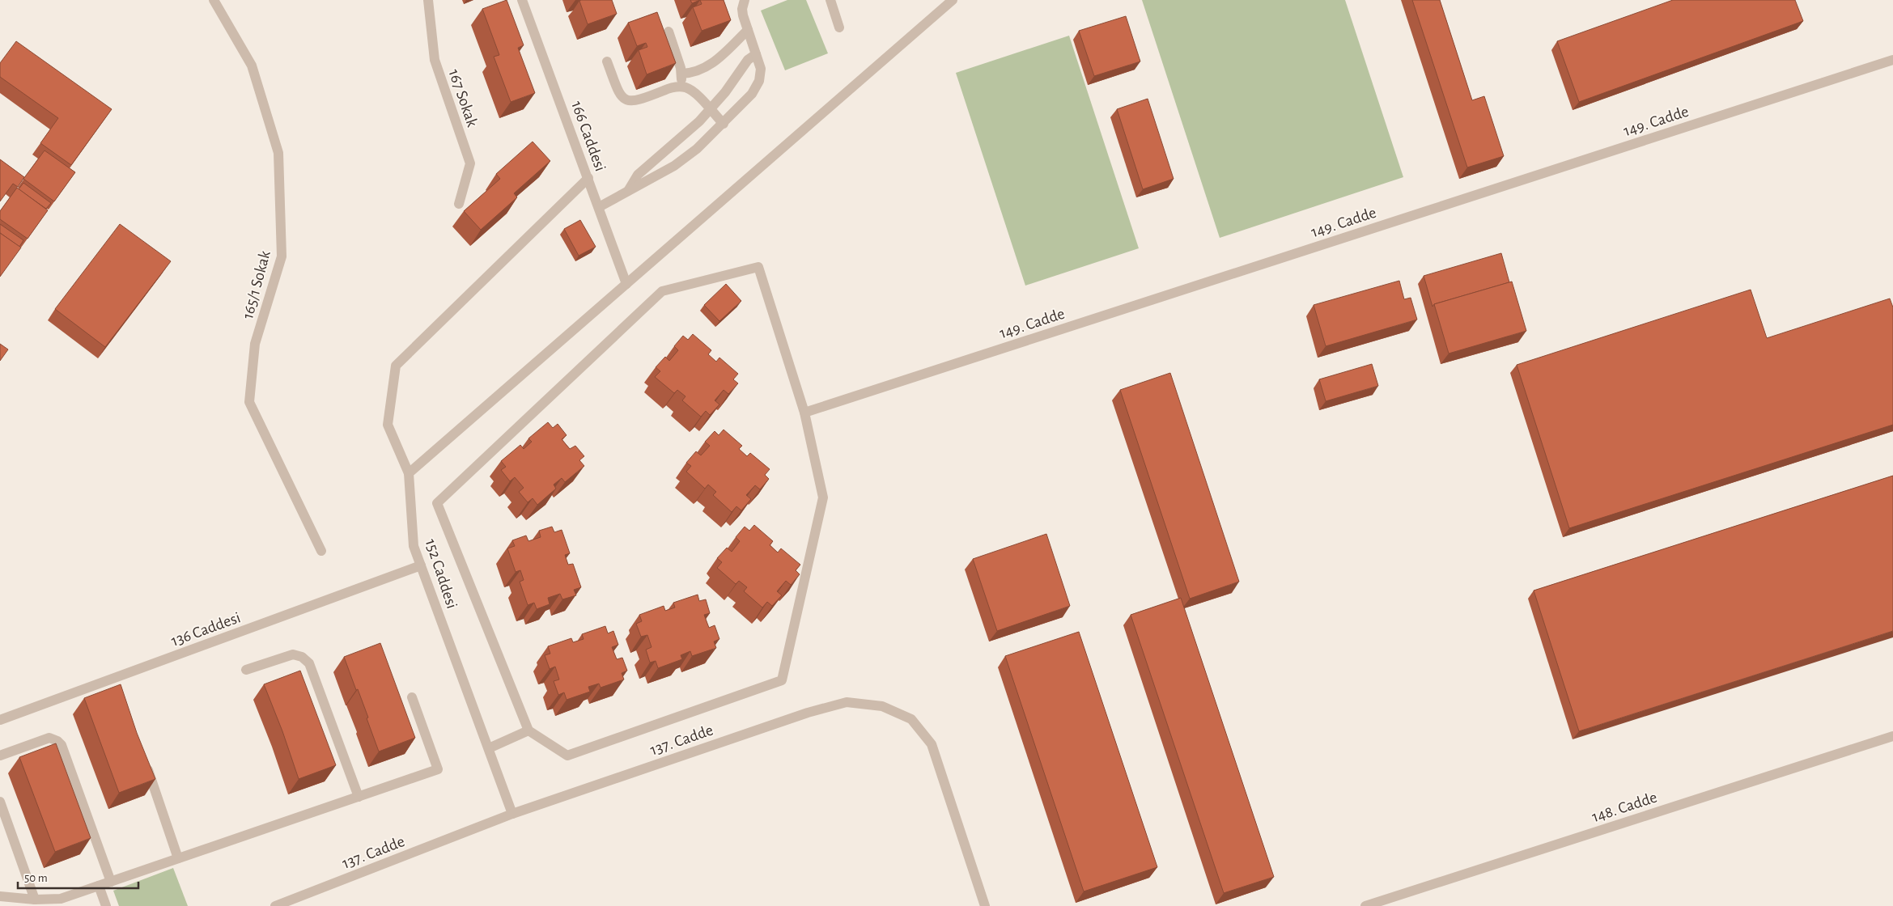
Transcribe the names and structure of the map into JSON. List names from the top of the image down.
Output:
{
  "streets": {
    "street": [
      "167 Sokak",
      "149. Cadde",
      "166 Caddesi",
      "165/1 Sokak",
      "152 Caddesi",
      "136 Caddesi",
      "137. Cadde",
      "148. Cadde"
    ]
  },
  "crossings": [
    ["166 Caddesi", "152 Caddesi"],
    ["152 Caddesi", "136 Caddesi"],
    ["152 Caddesi", "137. Cadde"]
  ],
  "scale_bar": "50 m"
}
